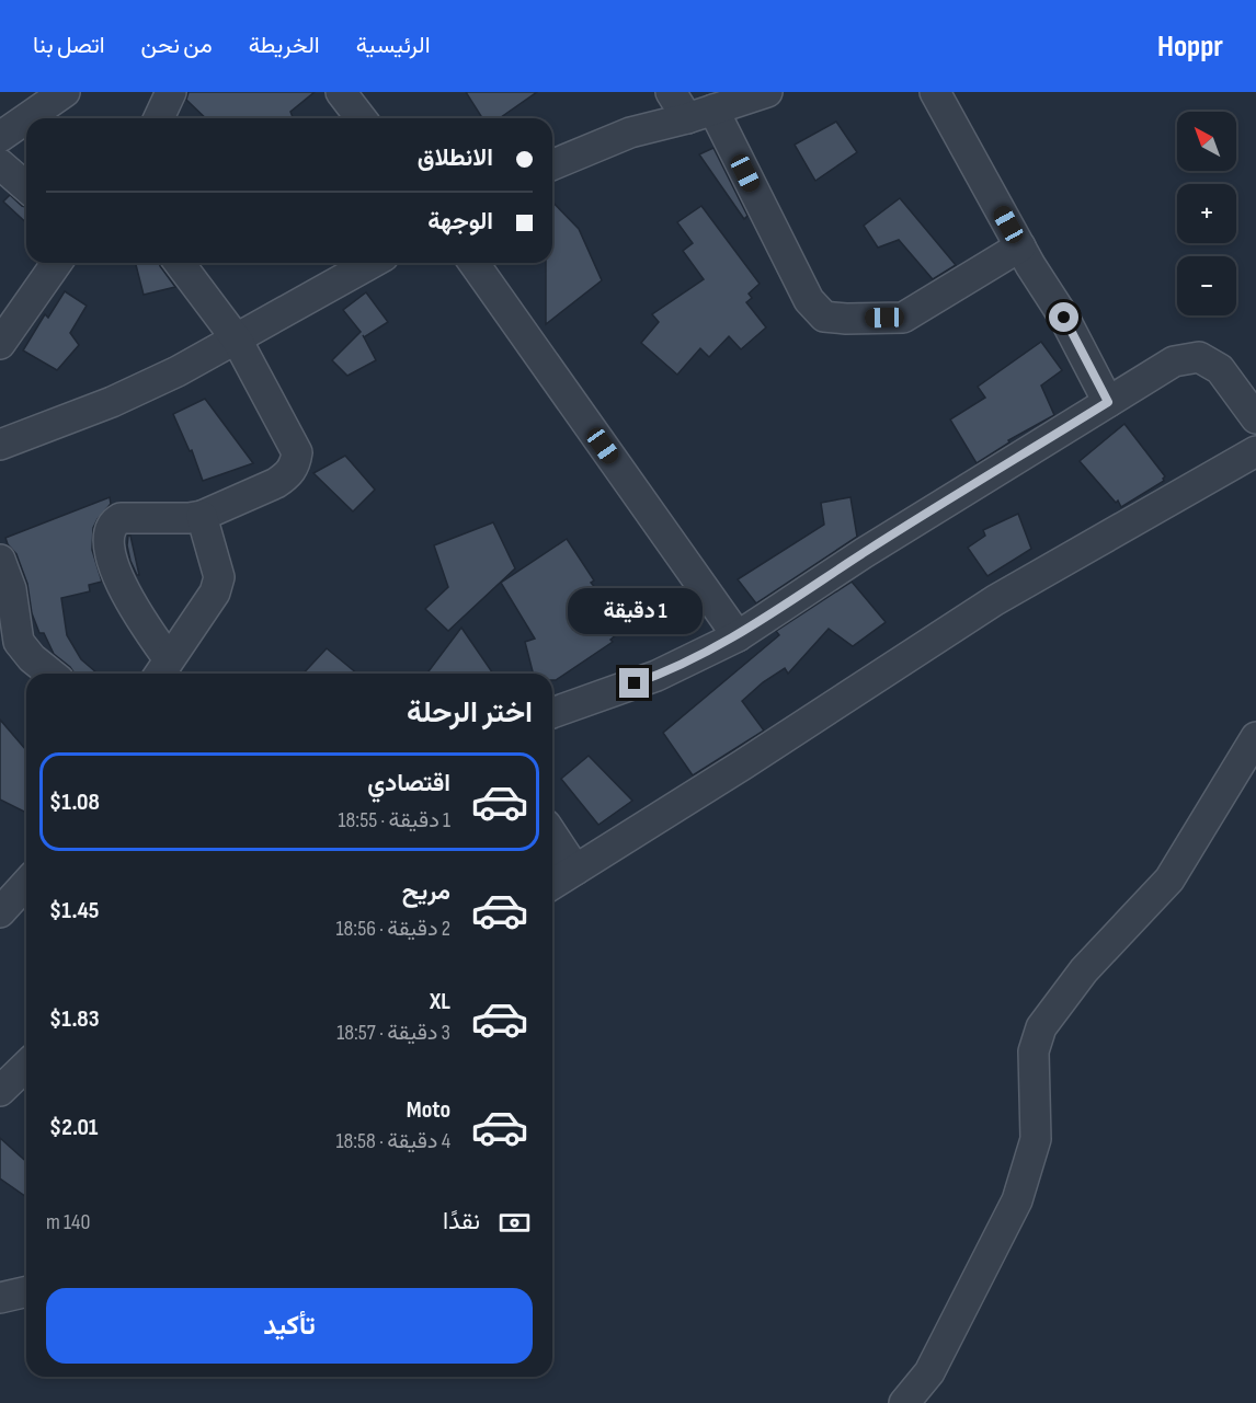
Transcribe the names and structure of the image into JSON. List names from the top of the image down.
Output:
{
  "north": "top left",
  "page": {
    "header": "Hoppr",
    "nav": [
      "الرئيسية",
      "الخريطة",
      "من نحن",
      "اتصل بنا"
    ],
    "map_buttons": ["+", "−"],
    "banner": ["الانطلاق", "الوجهة"],
    "bubble": "1 دقيقة",
    "heading": "اختر الرحلة",
    "list": [
      {
        "name": "اقتصادي",
        "note": "1 دقيقة · 18:55",
        "value": "$1.08"
      },
      {
        "name": "مريح",
        "note": "2 دقيقة · 18:56",
        "value": "$1.45"
      },
      {
        "name": "XL",
        "note": "3 دقيقة · 18:57",
        "value": "$1.83"
      },
      {
        "name": "Moto",
        "note": "4 دقيقة · 18:58",
        "value": "$2.01"
      }
    ],
    "pay": ["نقدًا", "140 m"],
    "buttons": "تأكيد"
  }
}
